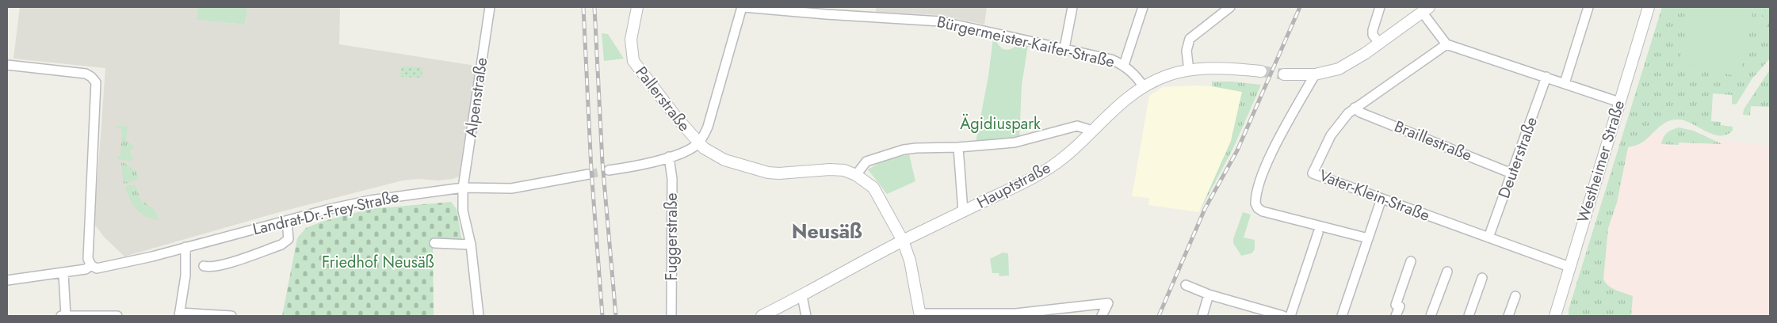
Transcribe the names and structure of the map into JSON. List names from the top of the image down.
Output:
{
  "streets": {
    "street": [
      "Bürgermeister-Kaifer-Straße",
      "Alpenstraße",
      "Pallerstraße",
      "Braillestraße",
      "Deuterstraße",
      "Westheimer Straße",
      "Hauptstraße",
      "Vater-Klein-Straße",
      "Landrat-Dr.-Frey-Straße",
      "Fuggerstraße"
    ]
  },
  "crossings": [
    ["Bürgermeister-Kaifer-Straße", "Hauptstraße"],
    ["Alpenstraße", "Landrat-Dr.-Frey-Straße"],
    ["Braillestraße", "Deuterstraße"],
    ["Braillestraße", "Vater-Klein-Straße"],
    ["Deuterstraße", "Vater-Klein-Straße"],
    ["Westheimer Straße", "Vater-Klein-Straße"]
  ],
  "districts": ["Neusäß"],
  "parks": ["Ägidiuspark", "Friedhof Neusäß"]
}
